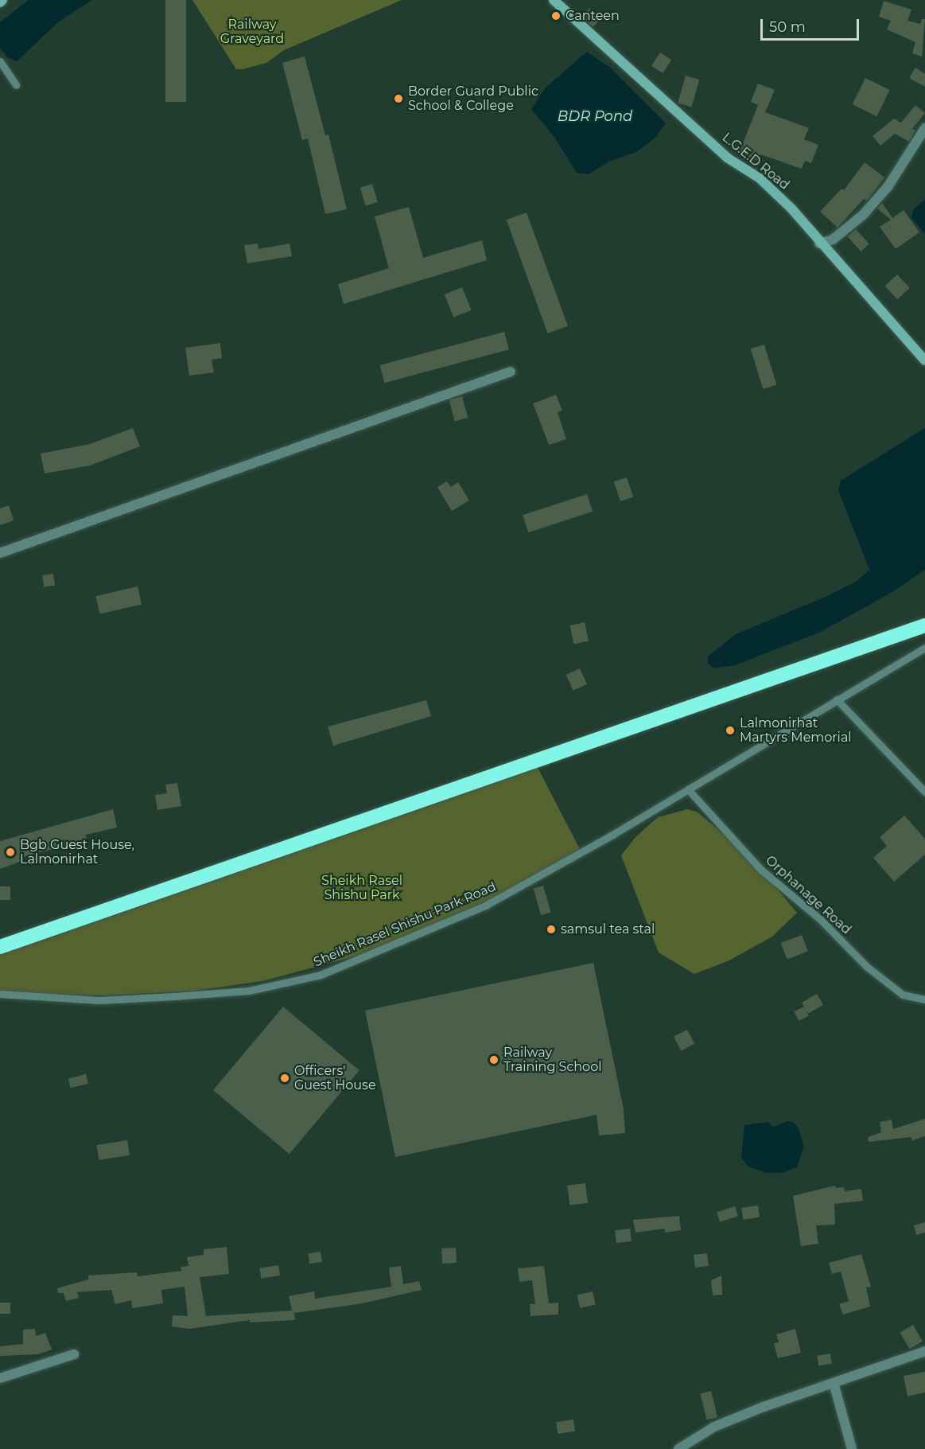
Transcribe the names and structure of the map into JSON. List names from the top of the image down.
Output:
{
  "streets": {
    "main road": ["L.G.E.D Road"],
    "lane": ["Orphanage Road", "Sheikh Rasel Shishu Park Road"]
  },
  "crossings": [
    ["Orphanage Road", "Sheikh Rasel Shishu Park Road"]
  ],
  "water": ["BDR Pond"],
  "parks": ["Railway Graveyard", "Sheikh Rasel Shishu Park"],
  "places": [
    "Canteen",
    "Border Guard Public School & College",
    "Lalmonirhat Martyrs Memorial",
    "Bgb Guest House, Lalmonirhat",
    "samsul tea stal",
    "Railway Training School",
    "Officers' Guest House"
  ],
  "scale_bar": "50 m"
}
